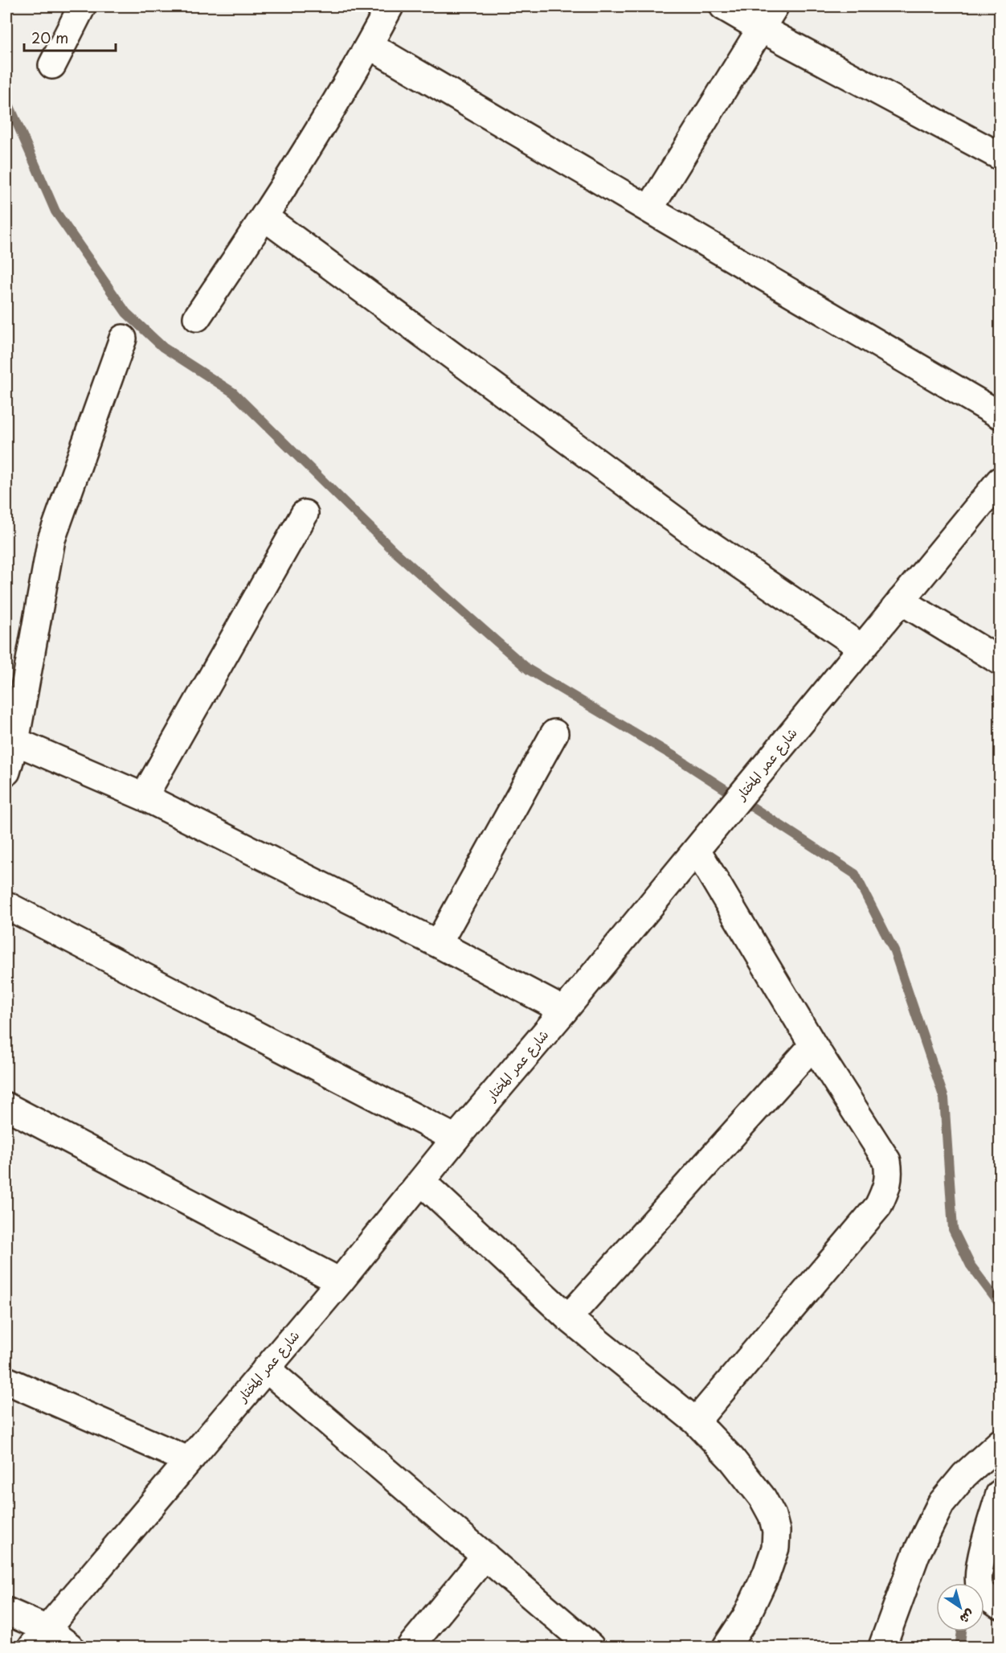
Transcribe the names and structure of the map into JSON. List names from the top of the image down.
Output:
{
  "streets": {
    "street": ["شارع عمر المختار"]
  },
  "scale_bar": "20 m",
  "north": "bottom right"
}
